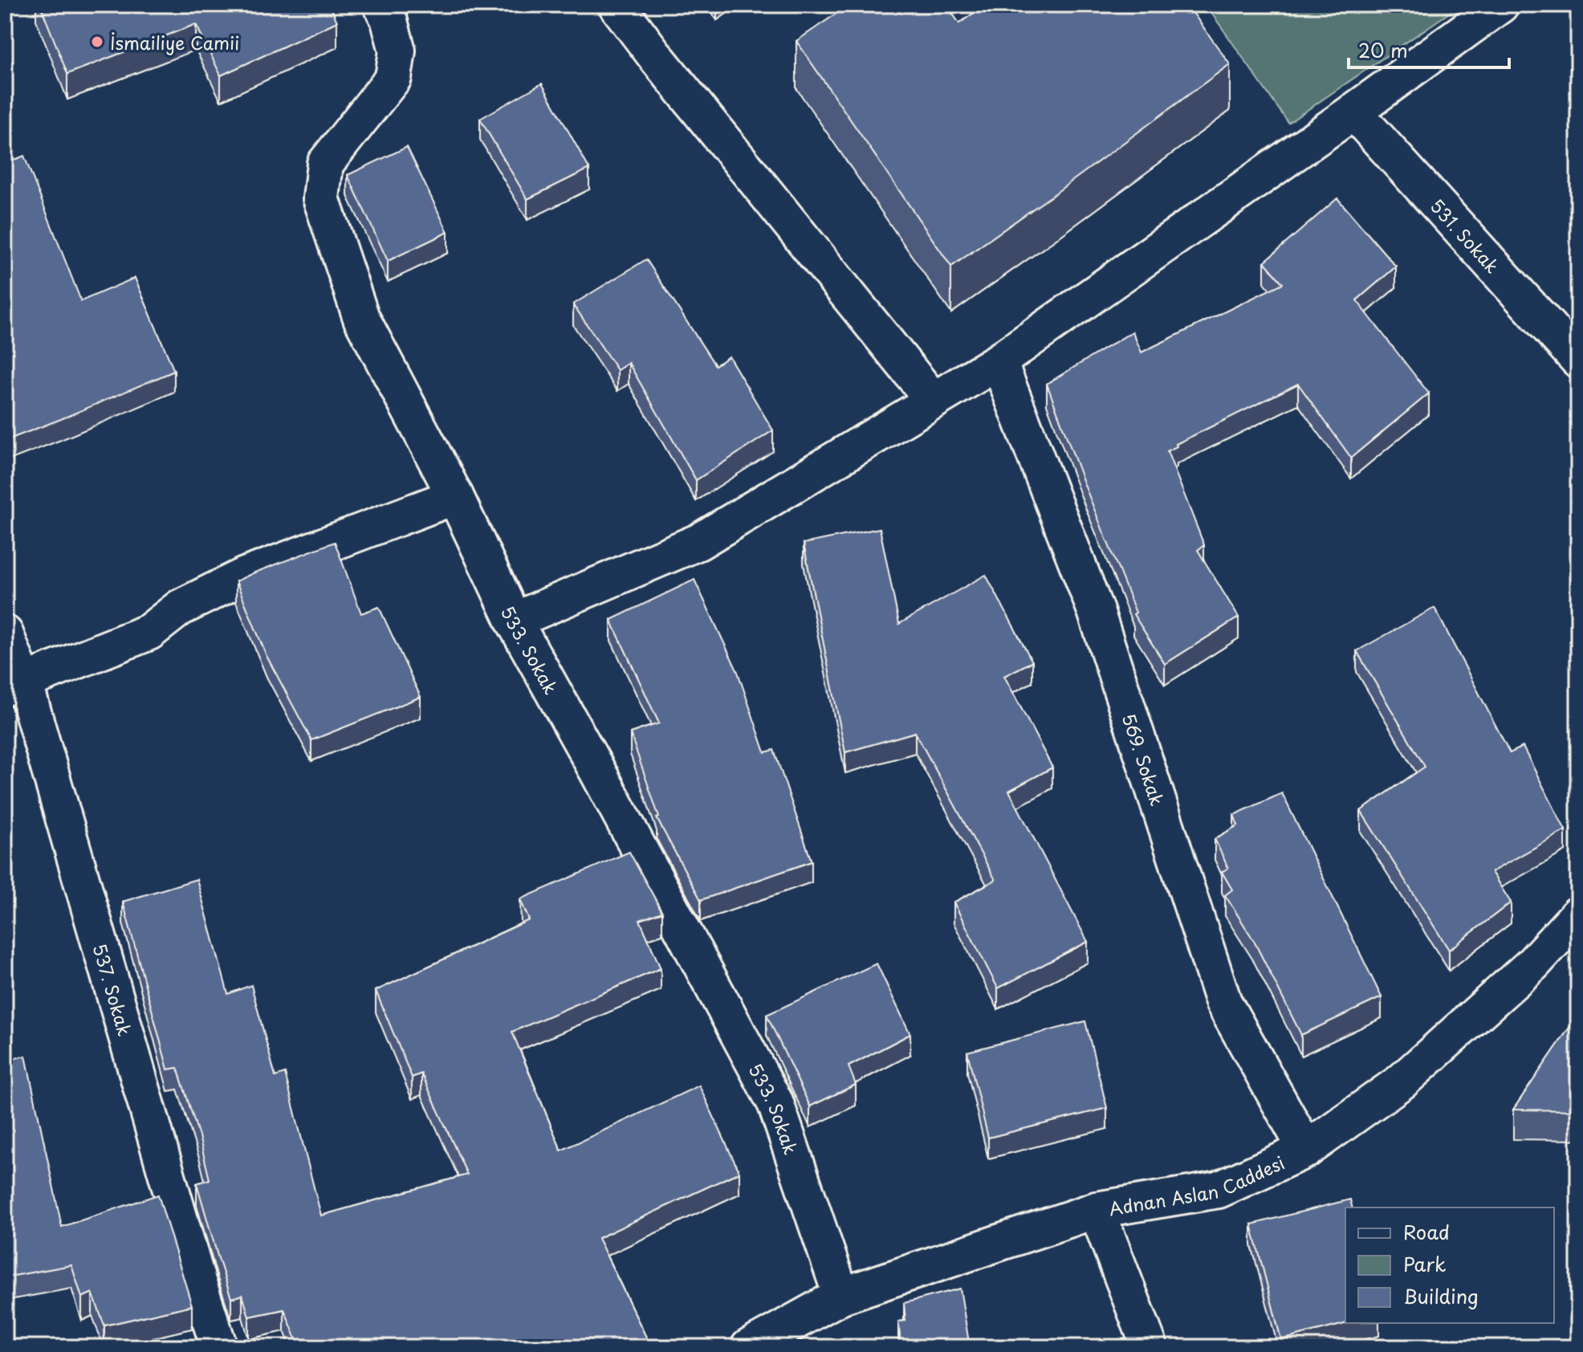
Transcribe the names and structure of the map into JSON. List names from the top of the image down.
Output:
{
  "streets": {
    "street": [
      "531. Sokak",
      "533. Sokak",
      "569. Sokak",
      "537. Sokak",
      "Adnan Aslan Caddesi"
    ]
  },
  "crossings": [
    ["533. Sokak", "Adnan Aslan Caddesi"],
    ["569. Sokak", "Adnan Aslan Caddesi"]
  ],
  "places": ["İsmailiye Camii"],
  "legend": ["Road", "Park", "Building"],
  "scale_bar": "20 m"
}
